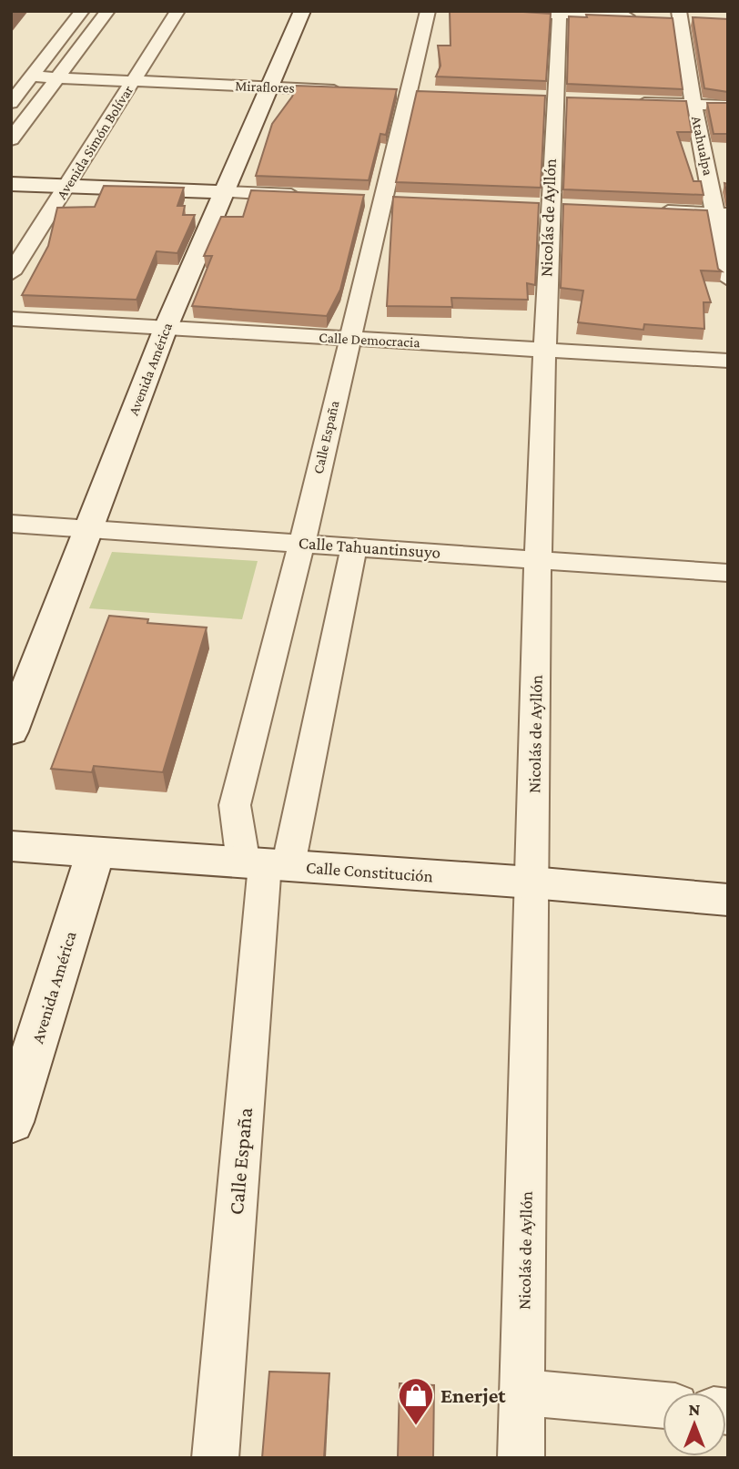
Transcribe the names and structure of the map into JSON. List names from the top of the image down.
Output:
{
  "streets": {
    "street": [
      "Miraflores",
      "Avenida Simón Bolívar",
      "Atahualpa",
      "Nicolás de Ayllón",
      "Calle Democracia",
      "Avenida América",
      "Calle España",
      "Calle Tahuantinsuyo",
      "Calle Constitución"
    ]
  },
  "crossings": [
    ["Miraflores", "Avenida Simón Bolívar"],
    ["Miraflores", "Avenida América"],
    ["Nicolás de Ayllón", "Calle Democracia"],
    ["Nicolás de Ayllón", "Calle Tahuantinsuyo"],
    ["Nicolás de Ayllón", "Calle Constitución"],
    ["Calle Democracia", "Avenida América"],
    ["Calle Democracia", "Calle España"],
    ["Avenida América", "Calle Tahuantinsuyo"],
    ["Avenida América", "Calle Constitución"],
    ["Calle España", "Calle Tahuantinsuyo"],
    ["Calle España", "Calle Constitución"]
  ],
  "places": {
    "shop": ["Enerjet"]
  },
  "north": "top"
}
